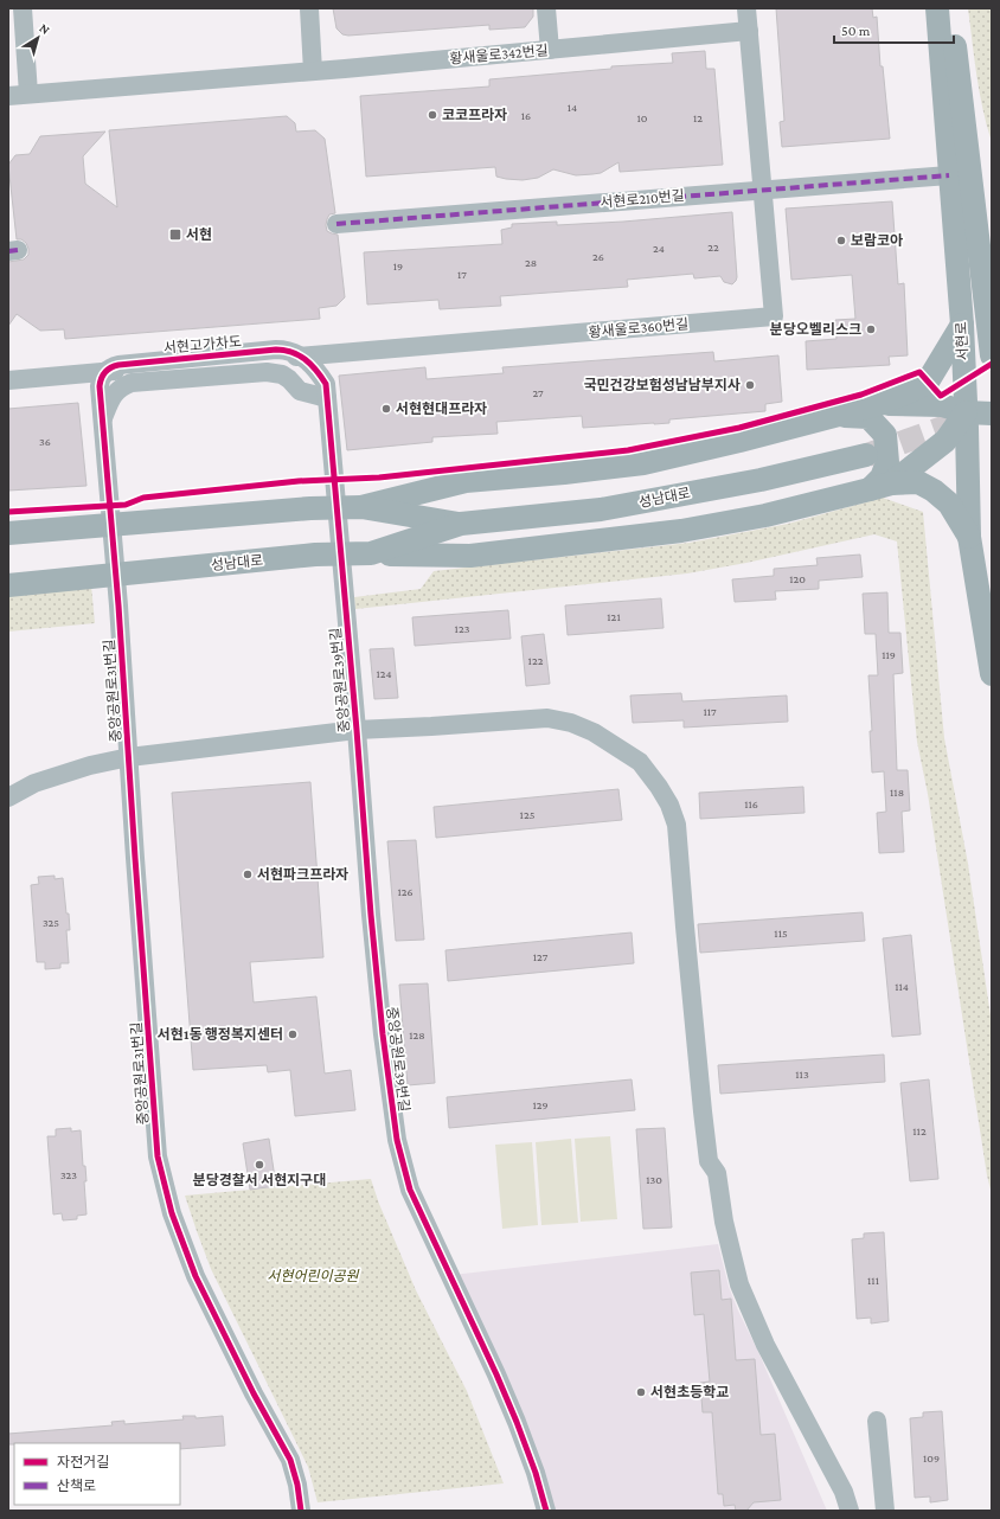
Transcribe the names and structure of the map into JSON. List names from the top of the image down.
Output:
{
  "streets": {
    "main road": ["서현로", "성남대로"],
    "street": [
      "황새울로342번길",
      "서현로210번길",
      "황새울로360번길",
      "서현고가차도",
      "중앙공원로39번길",
      "중앙공원로31번길"
    ]
  },
  "crossings": [
    ["황새울로342번길", "황새울로360번길"],
    ["서현로210번길", "황새울로360번길"],
    ["서현로210번길", "서현로"],
    ["서현고가차도", "중앙공원로39번길"],
    ["서현고가차도", "중앙공원로31번길"]
  ],
  "parks": ["서현어린이공원"],
  "places": {
    "other": [
      "코코프라자",
      "보람코아",
      "분당오벨리스크",
      "국민건강보험성남남부지사",
      "서현현대프라자",
      "서현파크프라자",
      "서현1동 행정복지센터",
      "분당경찰서 서현지구대",
      "서현초등학교"
    ],
    "transit": ["서현"]
  },
  "house_numbers": [
    "14",
    "16",
    "10",
    "12",
    "22",
    "24",
    "26",
    "28",
    "19",
    "17",
    "27",
    "36",
    "120",
    "121",
    "123",
    "119",
    "122",
    "124",
    "117",
    "118",
    "116",
    "125",
    "126",
    "325",
    "115",
    "127",
    "114",
    "128",
    "113",
    "129",
    "112",
    "323",
    "130",
    "111",
    "109"
  ],
  "legend": ["자전거길", "산책로"],
  "scale_bar": "50 m",
  "north": "top right"
}
